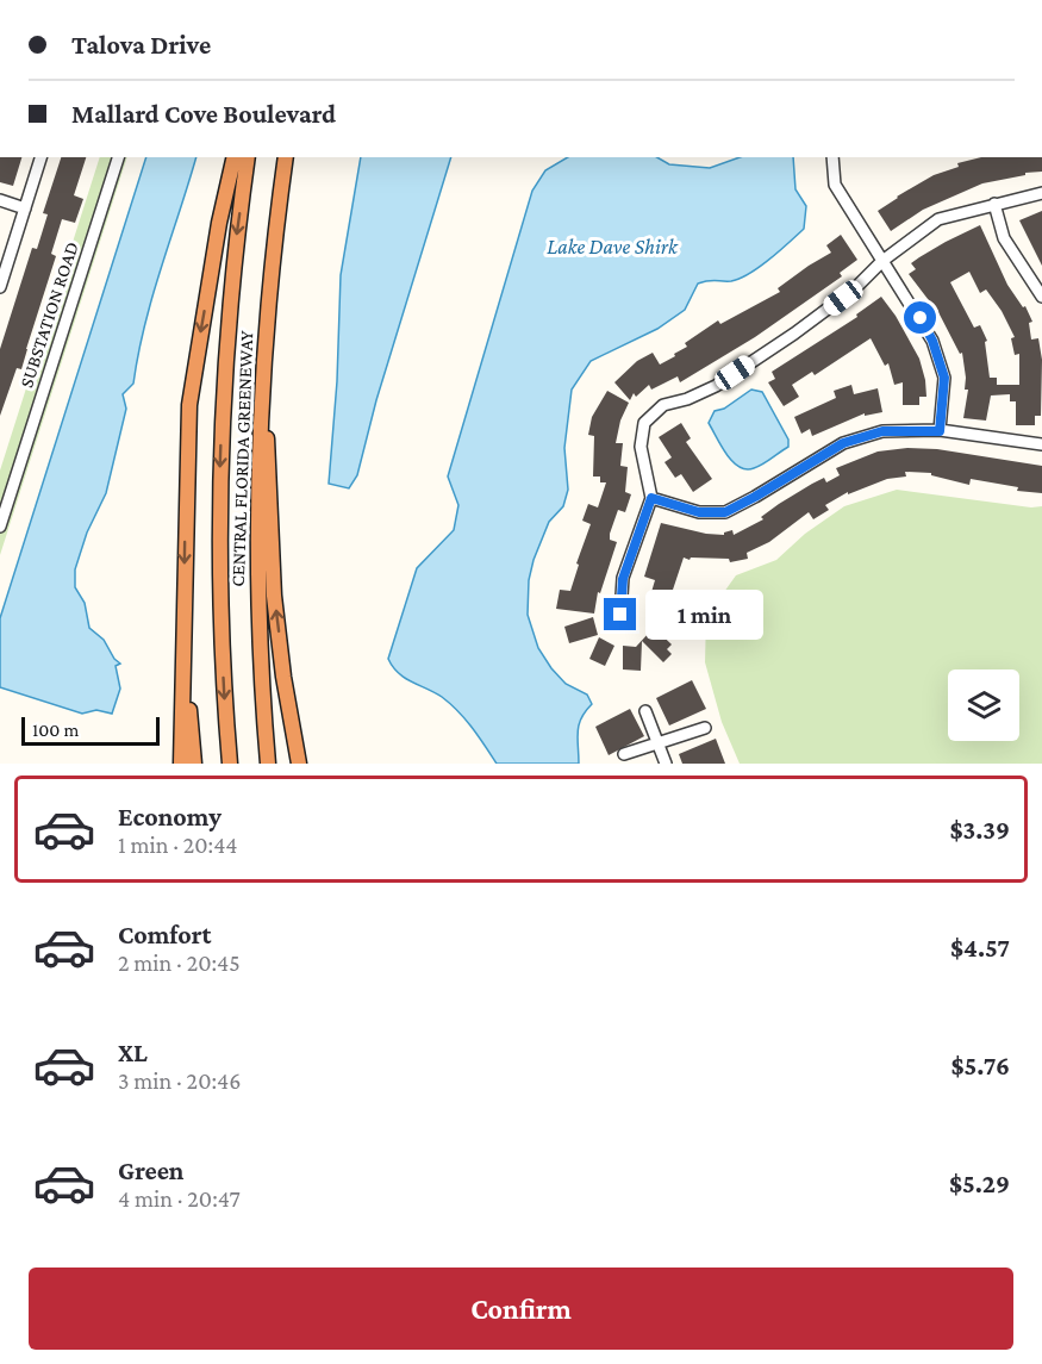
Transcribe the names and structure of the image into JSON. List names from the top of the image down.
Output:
{
  "streets": {
    "highway": ["CENTRAL FLORIDA GREENEWAY"],
    "street": ["SUBSTATION ROAD"]
  },
  "water": ["Lake Dave Shirk"],
  "scale_bar": "100 m",
  "page": {
    "banner": ["Talova Drive", "Mallard Cove Boulevard"],
    "bubble": "1 min",
    "scale": "100 m",
    "list": [
      {
        "name": "Economy",
        "note": "1 min · 20:44",
        "value": "$3.39"
      },
      {
        "name": "Comfort",
        "note": "2 min · 20:45",
        "value": "$4.57"
      },
      {
        "name": "XL",
        "note": "3 min · 20:46",
        "value": "$5.76"
      },
      {
        "name": "Green",
        "note": "4 min · 20:47",
        "value": "$5.29"
      }
    ],
    "buttons": "Confirm"
  }
}
